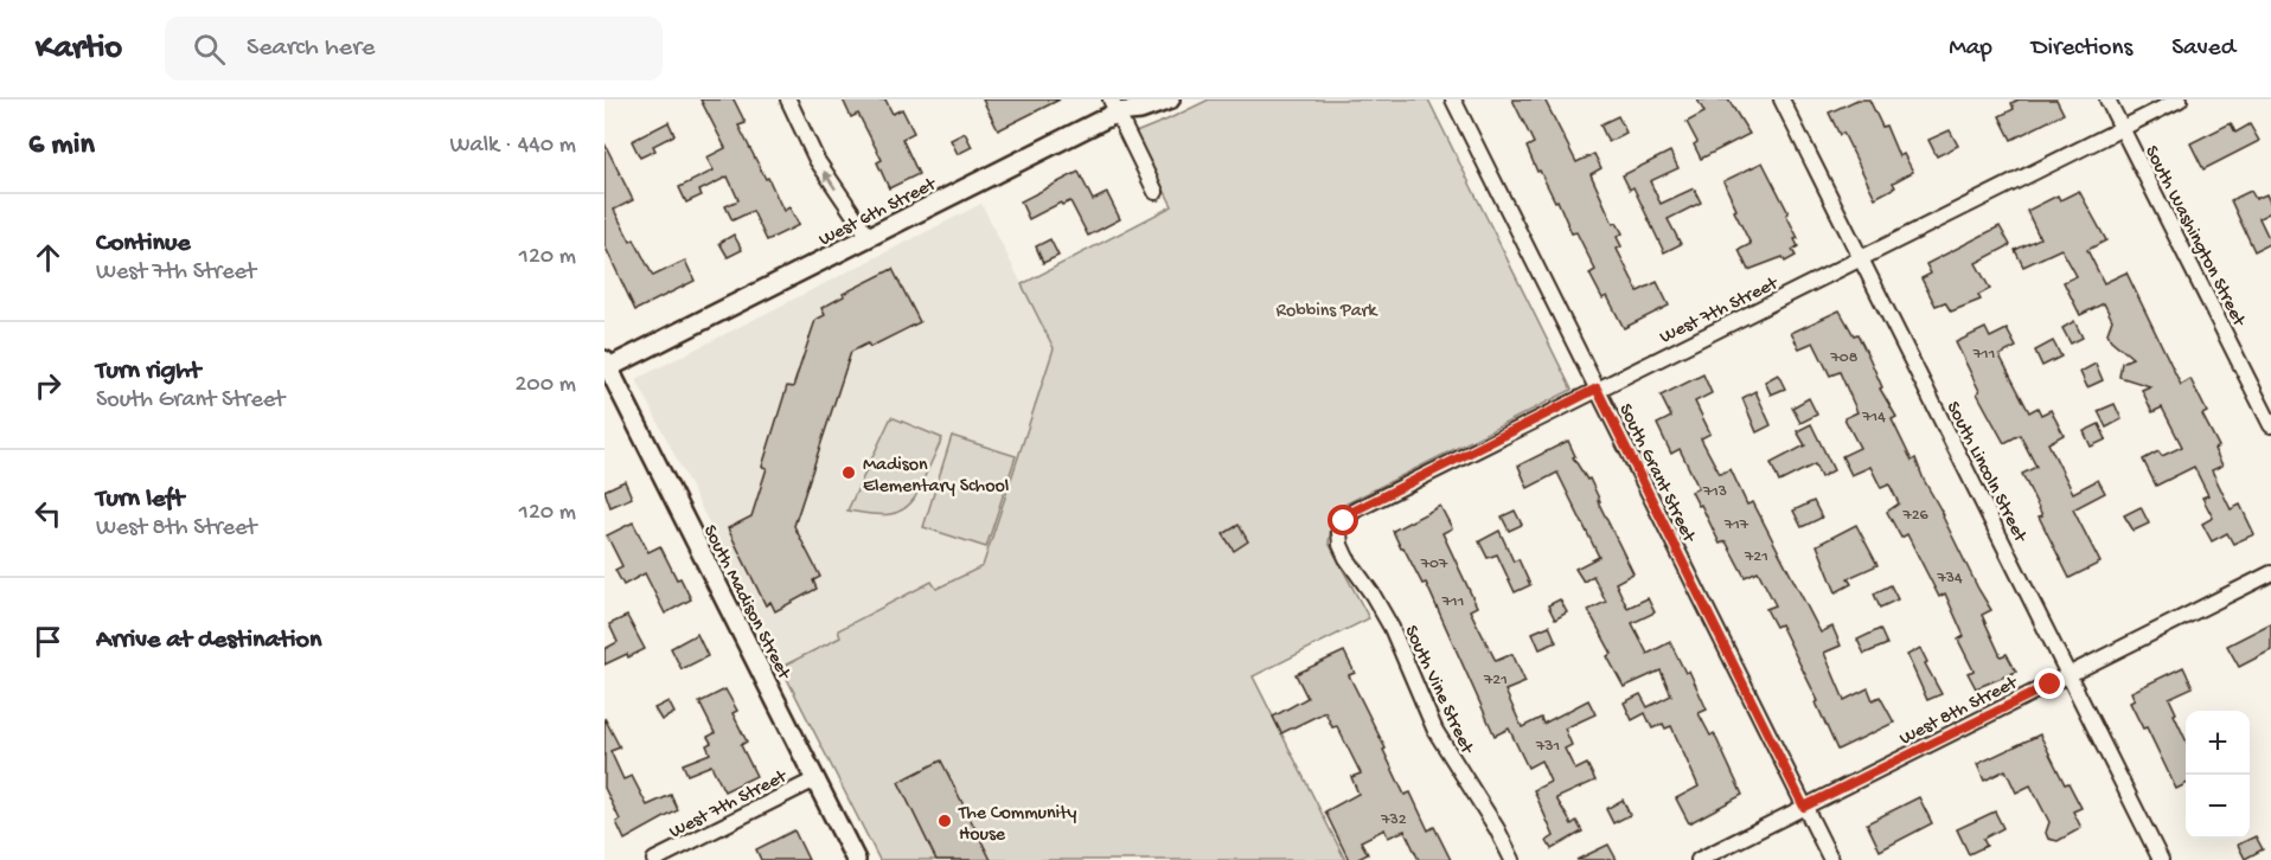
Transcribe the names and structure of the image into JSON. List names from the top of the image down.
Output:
{
  "streets": {
    "street": [
      "West 6th Street",
      "South Washington Street",
      "West 7th Street",
      "South Lincoln Street",
      "South Grant Street",
      "South Madison Street",
      "South Vine Street",
      "West 8th Street"
    ]
  },
  "crossings": [
    ["West 6th Street", "South Madison Street"],
    ["South Washington Street", "West 7th Street"],
    ["West 7th Street", "South Lincoln Street"],
    ["West 7th Street", "South Grant Street"],
    ["West 7th Street", "South Madison Street"],
    ["West 7th Street", "South Vine Street"],
    ["South Lincoln Street", "West 8th Street"],
    ["South Grant Street", "West 8th Street"]
  ],
  "parks": ["Robbins Park"],
  "places": ["Madison Elementary School", "The Community House"],
  "house_numbers": [
    "711",
    "708",
    "714",
    "713",
    "726",
    "717",
    "721",
    "707",
    "734",
    "711",
    "721",
    "731",
    "732"
  ],
  "page": {
    "header": "Kartio",
    "search": "Search here",
    "nav": ["Map", "Directions", "Saved"],
    "heading": ["6 min", "Walk · 440 m"],
    "list": [
      ["Continue", "West 7th Street", "120 m"],
      ["Turn right", "South Grant Street", "200 m"],
      ["Turn left", "West 8th Street", "120 m"],
      "Arrive at destination"
    ],
    "map_buttons": ["+", "−"]
  }
}
